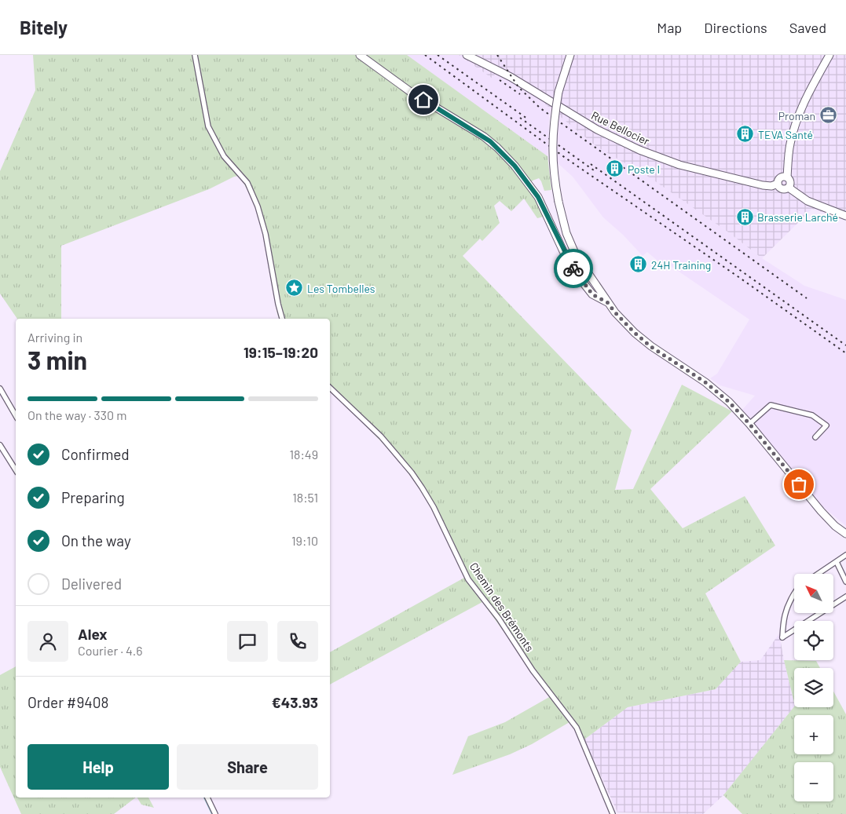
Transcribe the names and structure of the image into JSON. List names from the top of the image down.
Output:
{
  "streets": {
    "main road": ["Rue Bellocier"],
    "street": ["Chemin des Brémonts"]
  },
  "places": {
    "office": ["Proman"],
    "building": [
      "TEVA Santé",
      "Poste I",
      "Brasserie Larché",
      "24H Training"
    ],
    "place": ["Les Tombelles"]
  },
  "north": "top left",
  "page": {
    "header": "Bitely",
    "nav": ["Map", "Directions", "Saved"],
    "heading": ["3 min", "Arriving in", "19:15–19:20"],
    "panel": [
      "Alex",
      "Courier · 4.6",
      "Order #9408",
      "€43.93"
    ],
    "bar": "On the way · 330 m",
    "list": [
      ["Confirmed", "18:49"],
      ["Preparing", "18:51"],
      ["On the way", "19:10"],
      "Delivered"
    ],
    "map_buttons": ["+", "−"],
    "buttons": ["Help", "Share"]
  }
}
